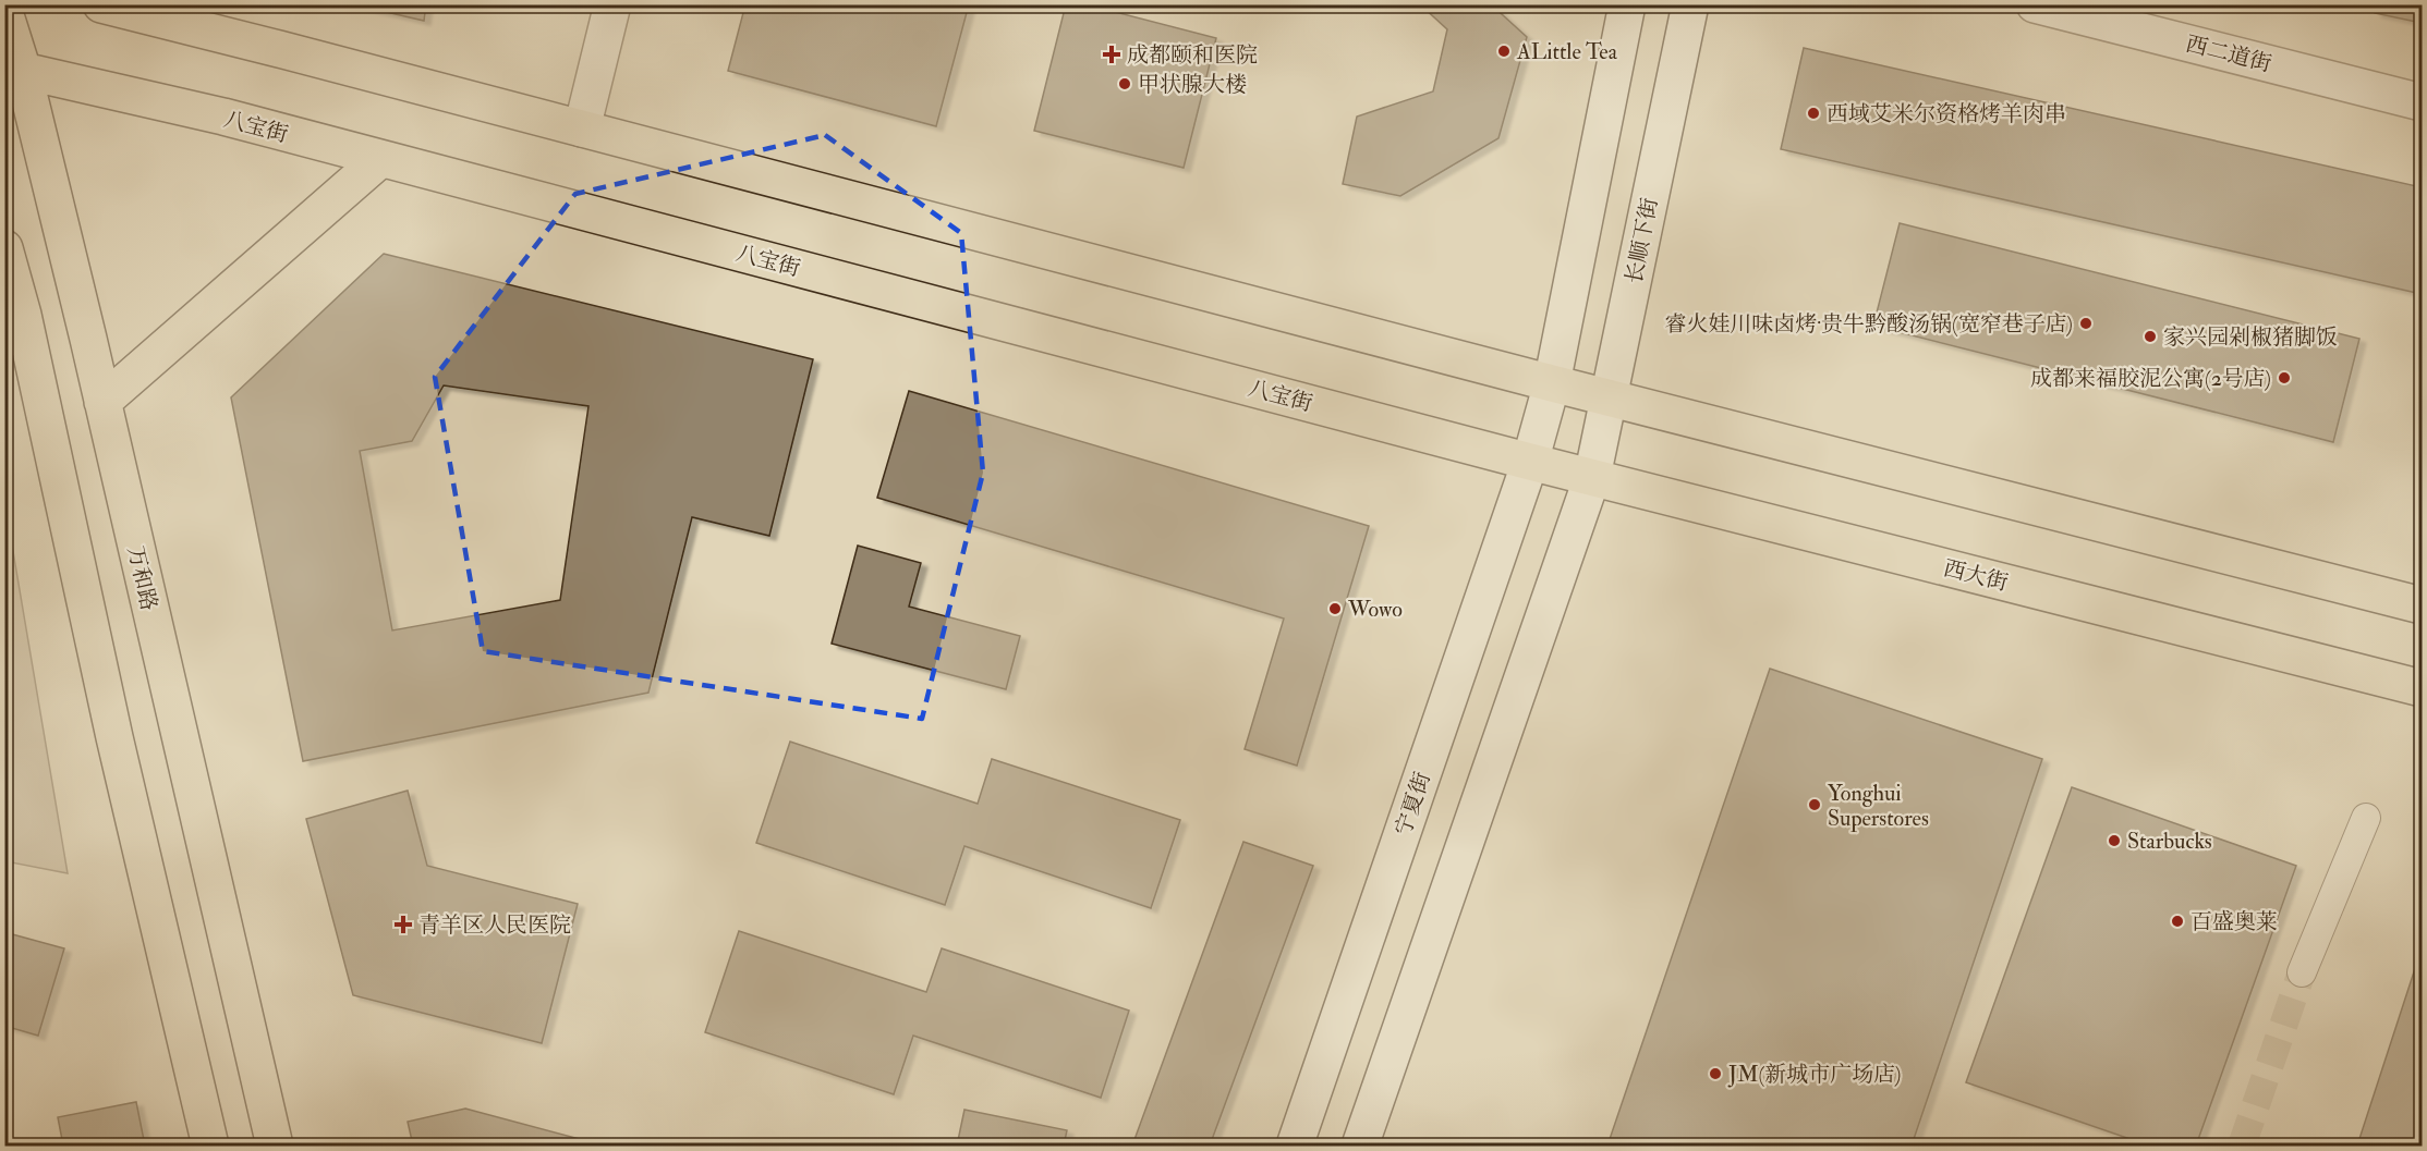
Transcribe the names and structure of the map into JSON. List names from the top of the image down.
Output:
{
  "streets": {
    "main road": [
      "西二道街",
      "八宝街",
      "长顺下街",
      "西大街",
      "万和路",
      "宁夏街"
    ]
  },
  "crossings": [
    ["八宝街", "西大街"],
    ["八宝街", "万和路"],
    ["八宝街", "宁夏街"],
    ["长顺下街", "西大街"],
    ["西大街", "宁夏街"]
  ],
  "places": {
    "other": [
      "ALittle Tea",
      "甲状腺大楼",
      "西域艾米尔资格烤羊肉串",
      "睿火娃川味卤烤·贵牛黔酸汤锅(宽窄巷子店)",
      "家兴园剁椒猪脚饭",
      "成都来福胶泥公寓(2号店)",
      "Wowo",
      "Yonghui Superstores",
      "Starbucks",
      "百盛奥莱",
      "JM(新城市广场店)"
    ],
    "health": ["成都颐和医院", "青羊区人民医院"]
  }
}
